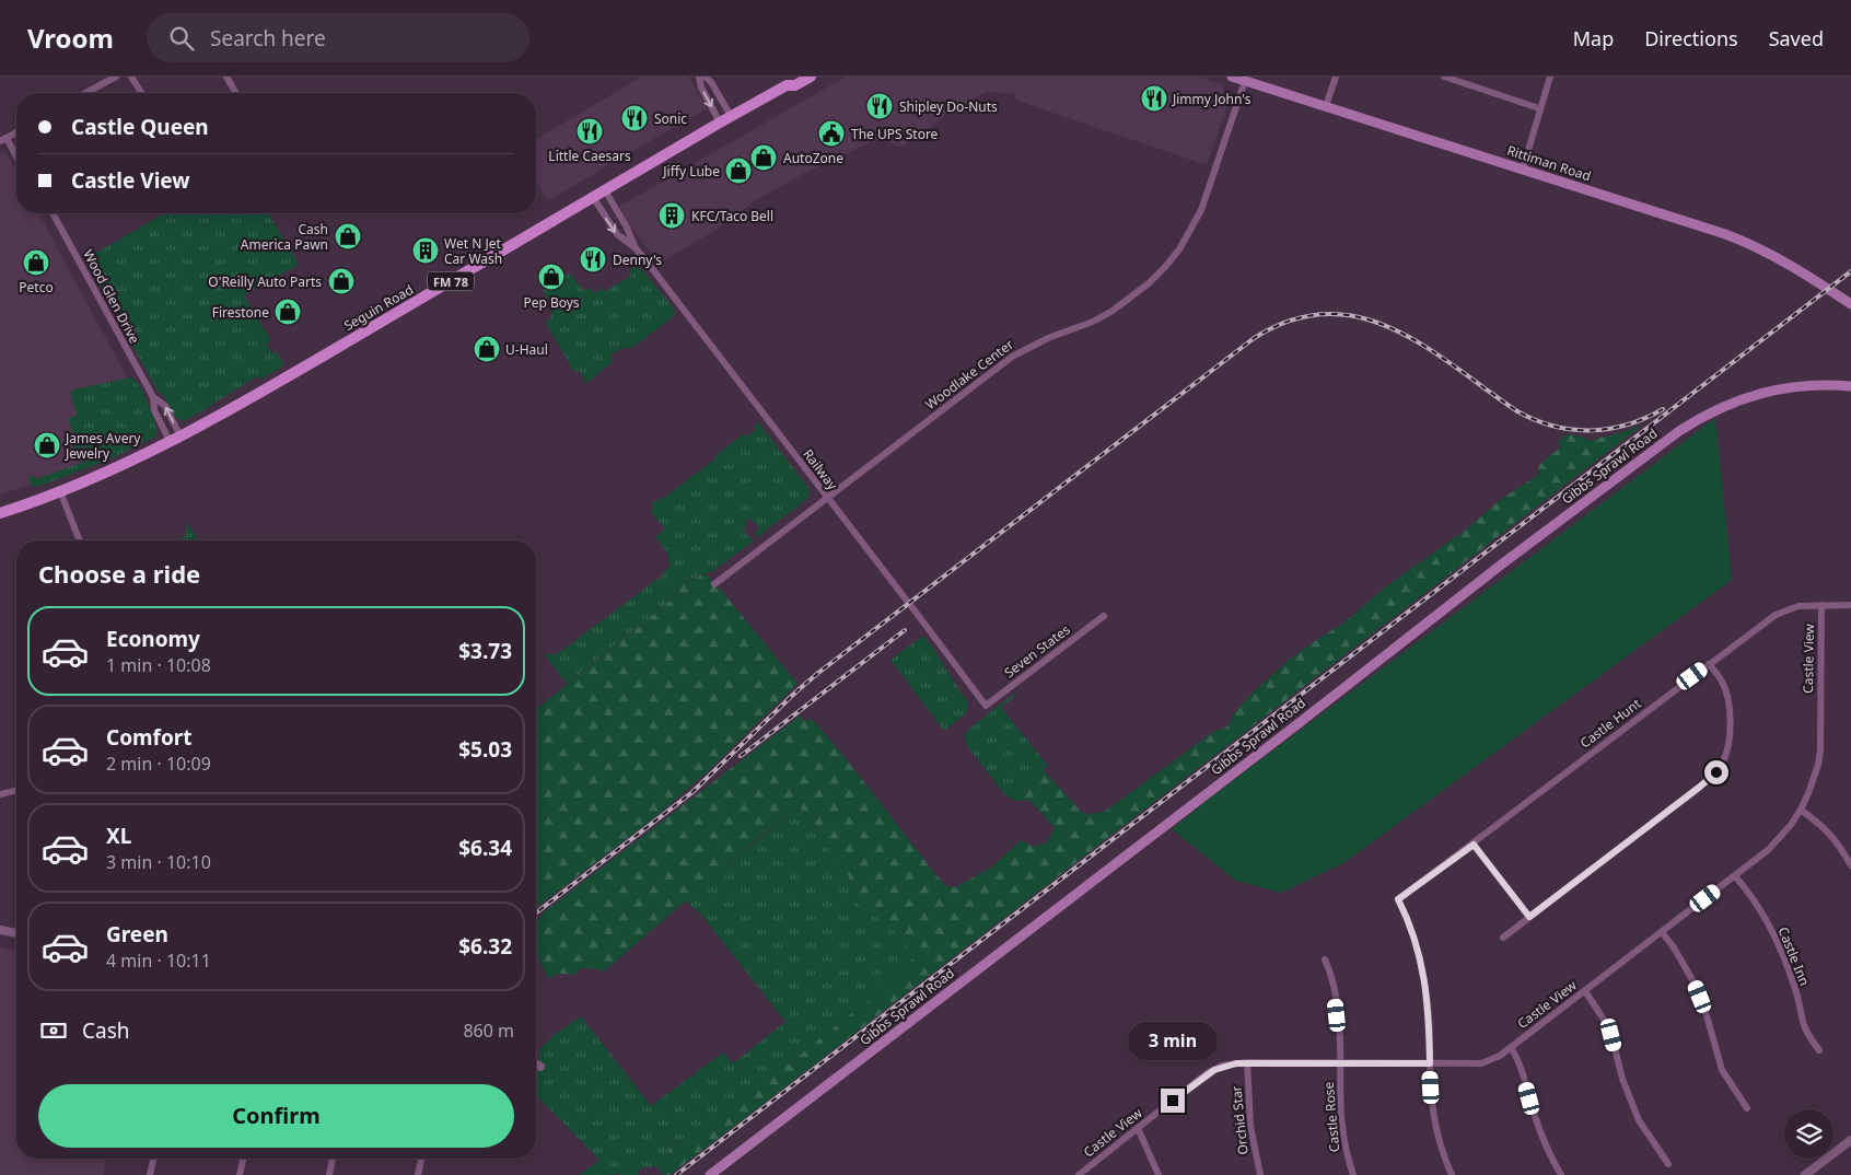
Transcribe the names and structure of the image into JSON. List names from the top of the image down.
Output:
{
  "streets": {
    "main road": [
      "Rittiman Road",
      "FM 78",
      "Seguin Road",
      "Gibbs Sprawl Road"
    ],
    "street": [
      "Wood Glen Drive",
      "Woodlake Center",
      "Railway",
      "Seven States",
      "Castle View",
      "Castle Hunt",
      "Castle Inn",
      "Castle Rose",
      "Orchid Star"
    ]
  },
  "crossings": [
    ["Rittiman Road", "Woodlake Center"],
    ["Wood Glen Drive", "Seguin Road"],
    ["Seguin Road", "Railway"],
    ["Woodlake Center", "Railway"],
    ["Railway", "Seven States"],
    ["Castle View", "Castle Hunt"],
    ["Castle View", "Castle Inn"],
    ["Castle View", "Castle Rose"],
    ["Castle View", "Orchid Star"]
  ],
  "places": {
    "restaurant": [
      "Jimmy John's",
      "Shipley Do-Nuts",
      "Sonic",
      "Little Caesars",
      "Denny's"
    ],
    "public building": ["The UPS Store"],
    "shop": [
      "AutoZone",
      "Jiffy Lube",
      "Cash America Pawn",
      "Petco",
      "Pep Boys",
      "O'Reilly Auto Parts",
      "Firestone",
      "U-Haul",
      "James Avery Jewelry"
    ],
    "building": ["KFC/Taco Bell", "Wet N Jet Car Wash"]
  },
  "page": {
    "header": "Vroom",
    "search": "Search here",
    "nav": ["Map", "Directions", "Saved"],
    "banner": ["Castle Queen", "Castle View"],
    "heading": "Choose a ride",
    "list": [
      {
        "name": "Economy",
        "note": "1 min · 10:08",
        "value": "$3.73"
      },
      {
        "name": "Comfort",
        "note": "2 min · 10:09",
        "value": "$5.03"
      },
      {
        "name": "XL",
        "note": "3 min · 10:10",
        "value": "$6.34"
      },
      {
        "name": "Green",
        "note": "4 min · 10:11",
        "value": "$6.32"
      }
    ],
    "pay": ["Cash", "860 m"],
    "bubble": "3 min",
    "buttons": "Confirm"
  }
}
